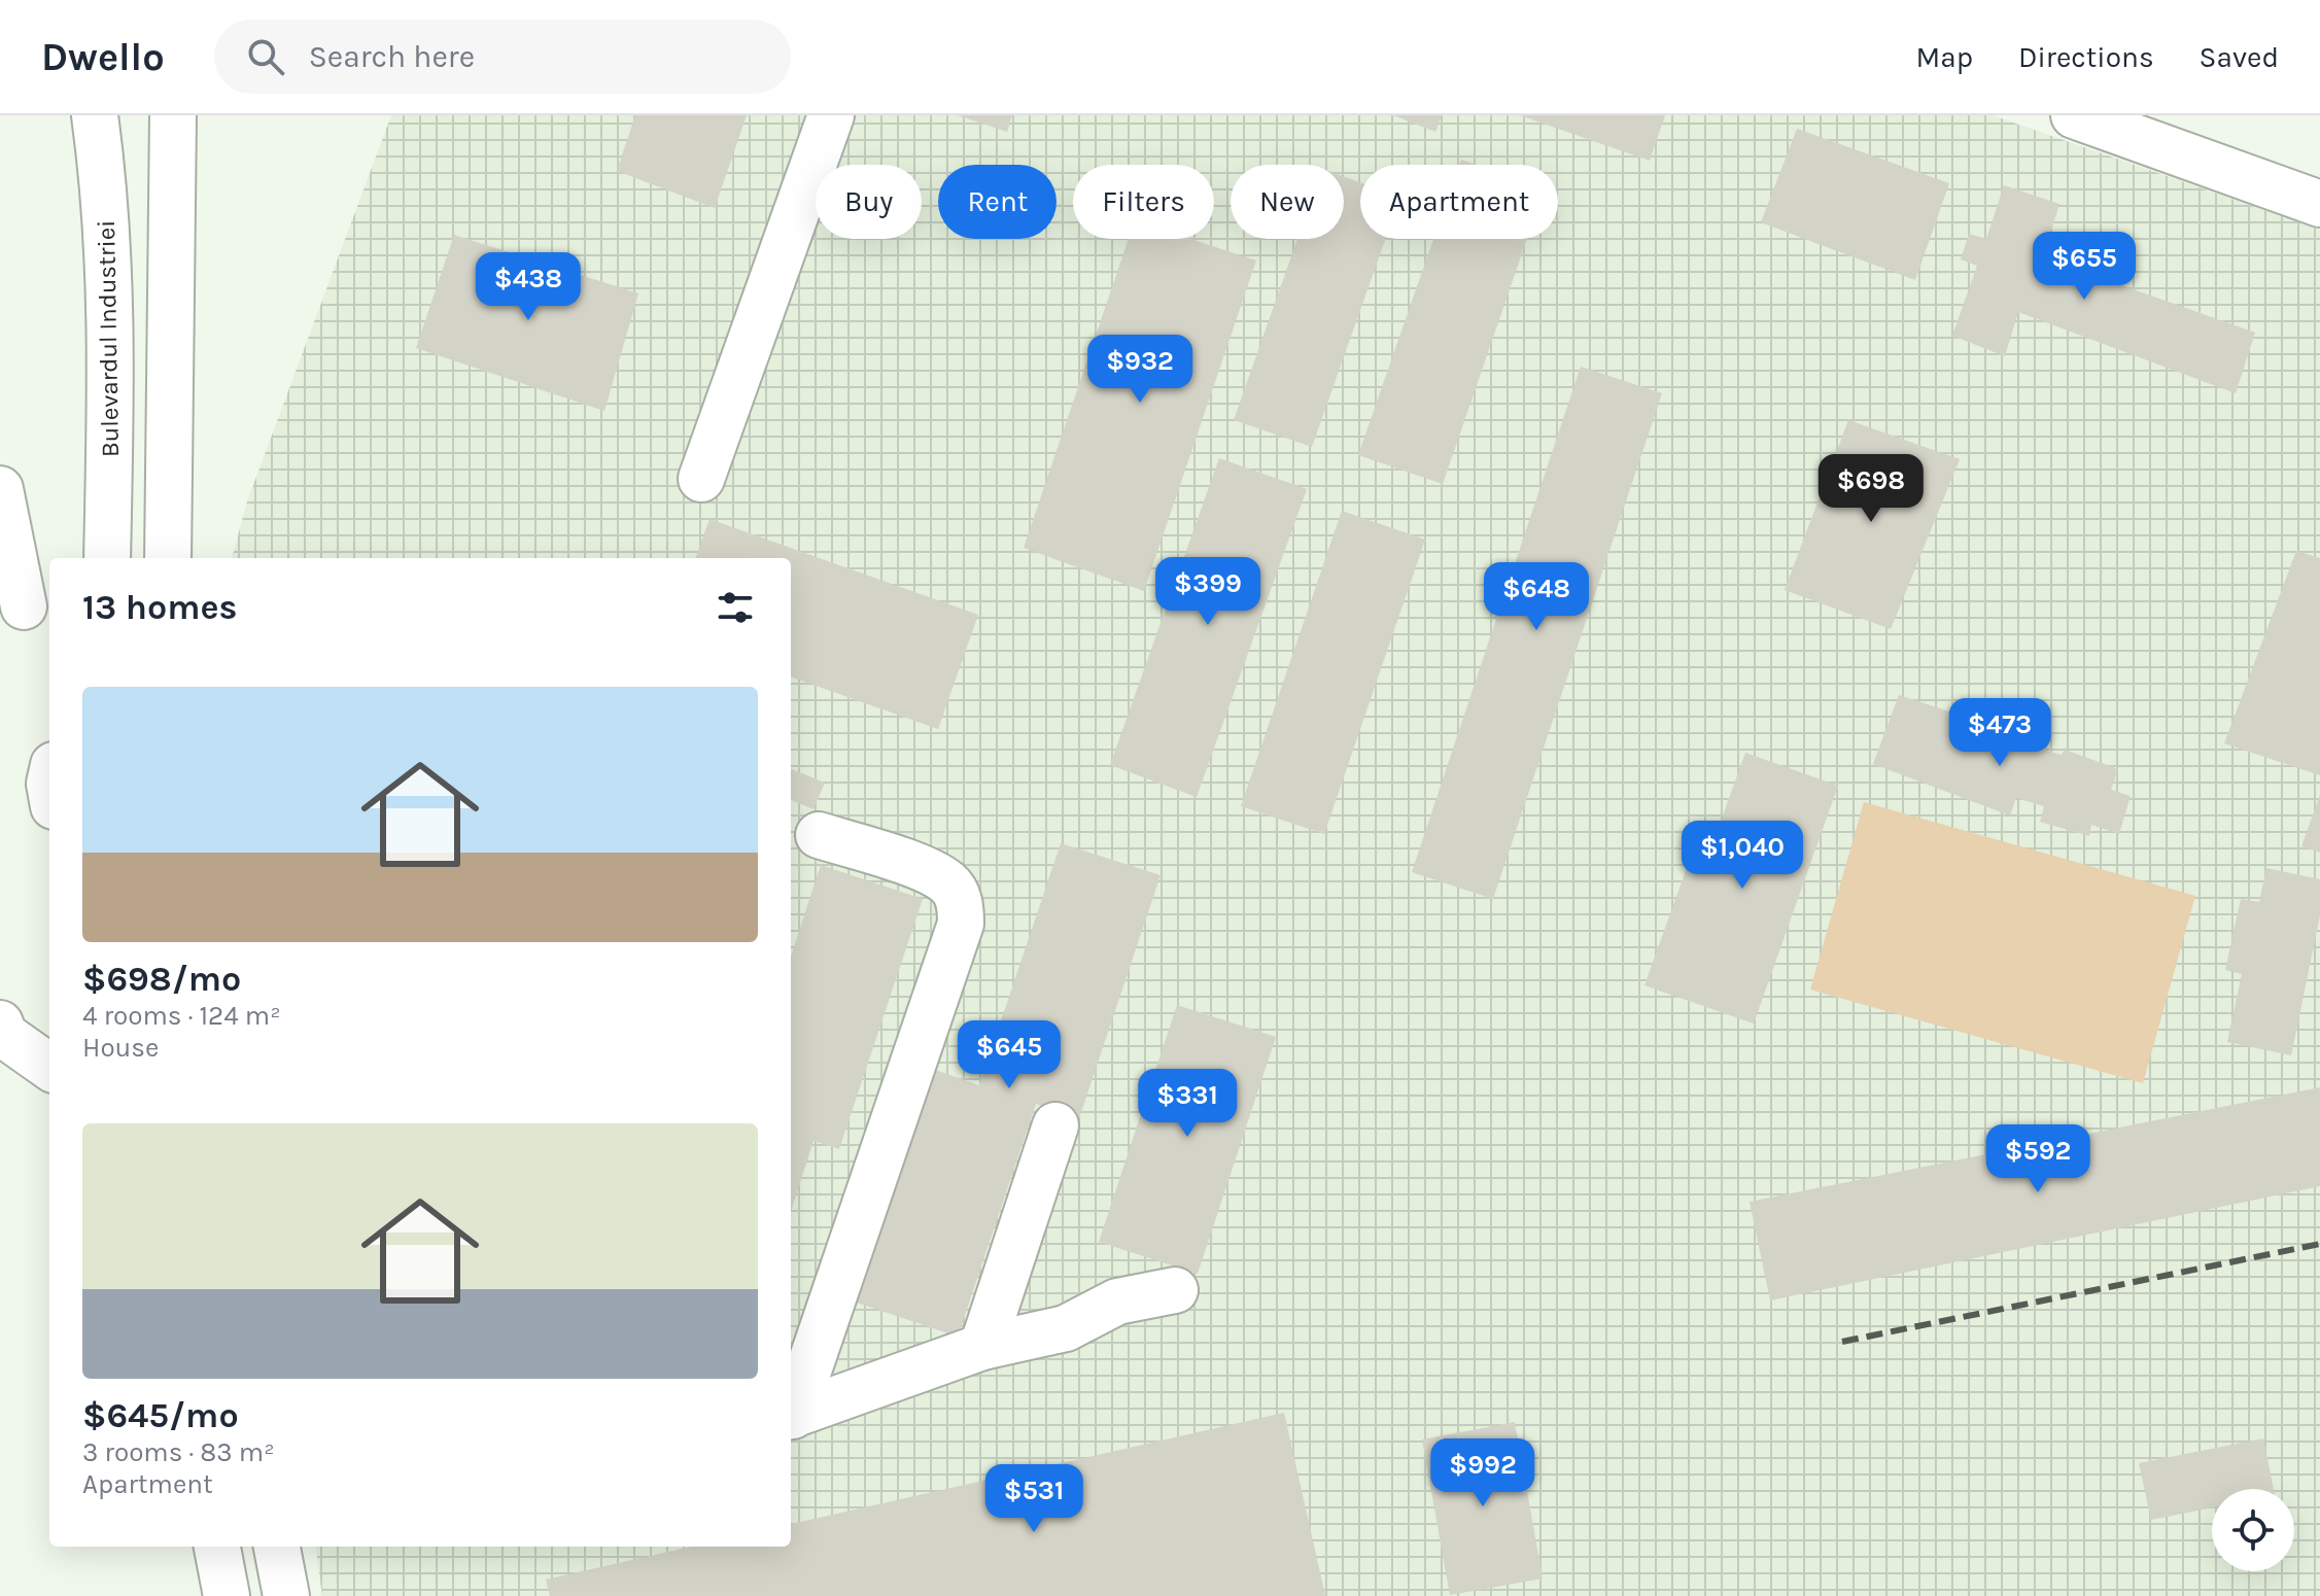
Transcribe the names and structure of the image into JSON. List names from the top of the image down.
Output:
{
  "streets": {
    "main road": ["Bulevardul Industriei"]
  },
  "page": {
    "header": "Dwello",
    "search": "Search here",
    "nav": ["Map", "Directions", "Saved"],
    "chip": [
      "Buy",
      "Rent",
      "Filters",
      "New",
      "Apartment"
    ],
    "price": [
      "$655",
      "$438",
      "$932",
      "$698",
      "$399",
      "$648",
      "$473",
      "$1,040",
      "$645",
      "$331",
      "$592",
      "$992",
      "$531"
    ],
    "heading": "13 homes",
    "list": [
      {
        "name": "$698/mo",
        "note": "4 rooms · 124 m² · House"
      },
      {
        "name": "$645/mo",
        "note": "3 rooms · 83 m² · Apartment"
      }
    ]
  }
}
